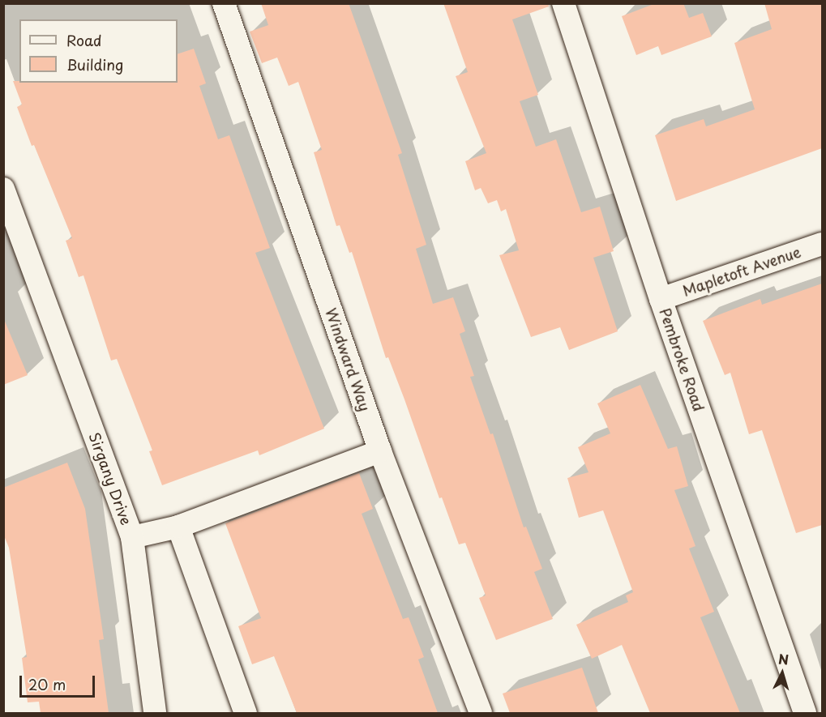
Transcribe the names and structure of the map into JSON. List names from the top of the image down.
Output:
{
  "streets": {
    "street": [
      "Mapletoft Avenue",
      "Windward Way",
      "Pembroke Road",
      "Sirgany Drive"
    ]
  },
  "crossings": [
    ["Mapletoft Avenue", "Pembroke Road"],
    ["Windward Way", "Sirgany Drive"]
  ],
  "legend": ["Road", "Building"],
  "scale_bar": "20 m",
  "north": "top"
}
